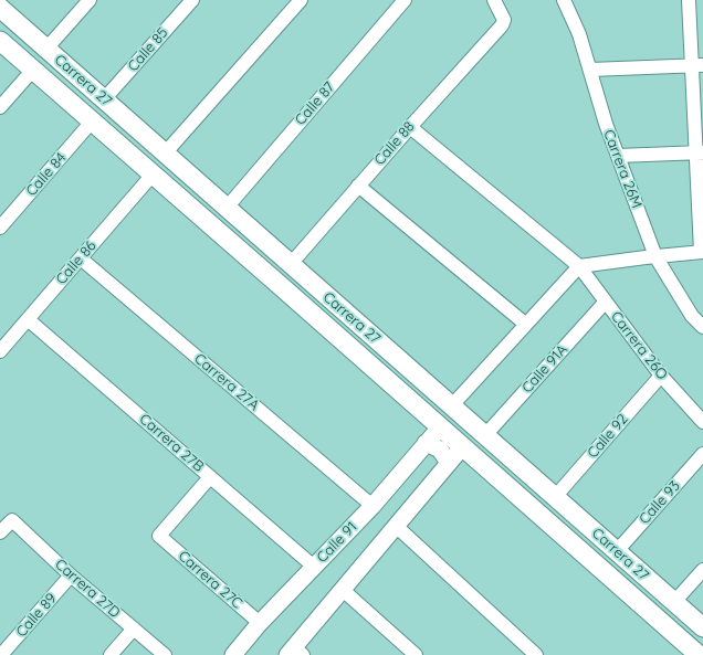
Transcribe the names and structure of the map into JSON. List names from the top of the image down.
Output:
{
  "streets": {
    "main road": ["Carrera 27"],
    "street": [
      "Calle 85",
      "Calle 87",
      "Calle 88",
      "Carrera 26M",
      "Calle 84",
      "Calle 86",
      "Carrera 26O",
      "Calle 91A",
      "Carrera 27A",
      "Calle 92",
      "Carrera 27B",
      "Calle 93",
      "Calle 91",
      "Carrera 27C",
      "Carrera 27D",
      "Calle 89"
    ]
  },
  "crossings": [
    ["Calle 85", "Carrera 27"],
    ["Carrera 27", "Calle 87"],
    ["Carrera 27", "Calle 88"],
    ["Carrera 27", "Calle 84"],
    ["Carrera 27", "Calle 86"],
    ["Carrera 27", "Calle 91A"],
    ["Carrera 27", "Calle 92"],
    ["Carrera 27", "Calle 93"],
    ["Carrera 27", "Calle 91"],
    ["Calle 88", "Carrera 26O"],
    ["Calle 86", "Carrera 27A"],
    ["Calle 86", "Carrera 27B"],
    ["Carrera 26O", "Calle 91A"],
    ["Carrera 26O", "Calle 92"],
    ["Carrera 27A", "Calle 91"],
    ["Carrera 27B", "Calle 91"],
    ["Carrera 27B", "Carrera 27C"],
    ["Calle 91", "Carrera 27C"],
    ["Carrera 27D", "Calle 89"]
  ]
}
